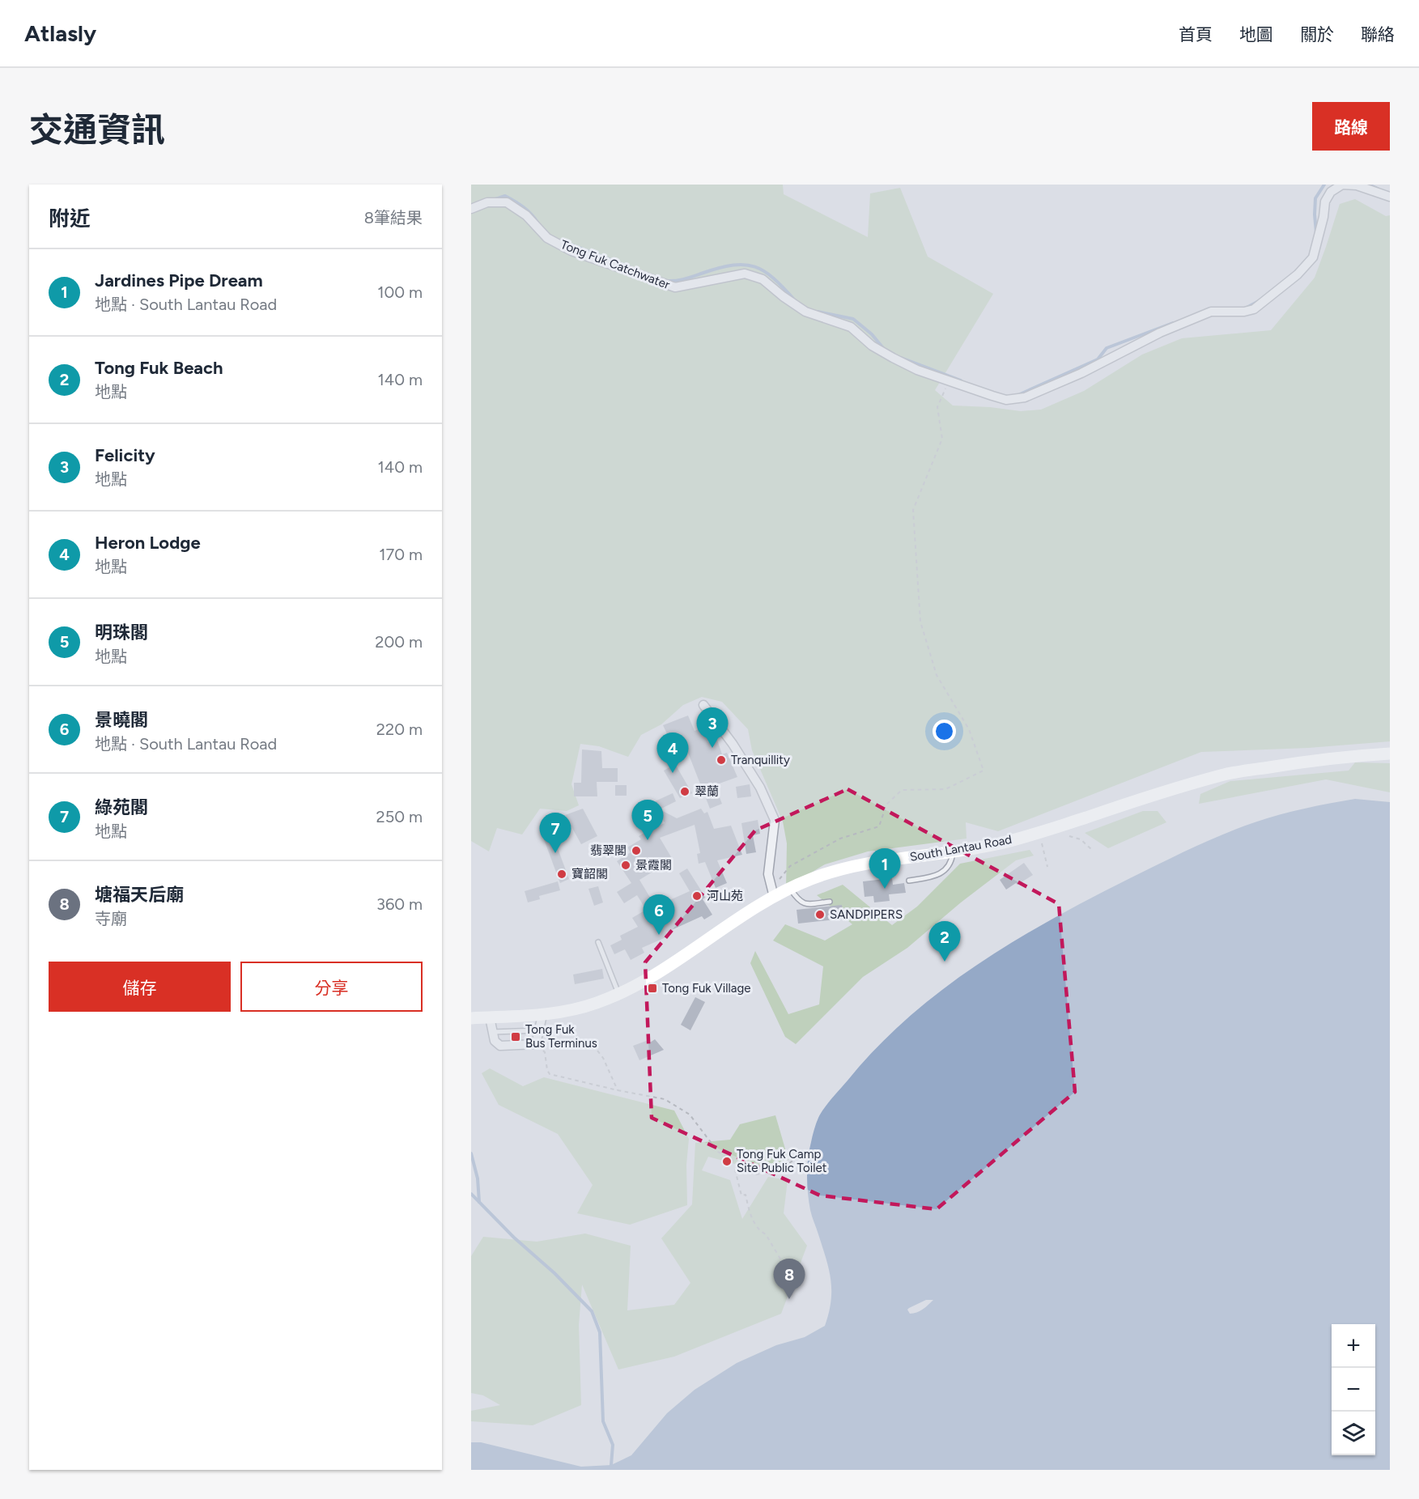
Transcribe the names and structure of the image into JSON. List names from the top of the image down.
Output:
{
  "streets": {
    "main road": ["South Lantau Road"],
    "street": ["Tong Fuk Catchwater"]
  },
  "places": {
    "other": [
      "Tranquillity",
      "翠蘭",
      "翡翠閣",
      "景霞閣",
      "寶韶閣",
      "河山苑",
      "SANDPIPERS",
      "Tong Fuk Camp Site Public Toilet"
    ],
    "transit": ["Tong Fuk Village", "Tong Fuk Bus Terminus"]
  },
  "page": {
    "header": "Atlasly",
    "nav": [
      "首頁",
      "地圖",
      "關於",
      "聯絡"
    ],
    "title": "交通資訊",
    "buttons": [
      "路線",
      ["儲存", "分享"]
    ],
    "heading": ["附近", "8筆結果"],
    "list": [
      {
        "mark": "1",
        "name": "Jardines Pipe Dream",
        "note": "地點 · South Lantau Road",
        "value": "100 m"
      },
      {
        "mark": "2",
        "name": "Tong Fuk Beach",
        "note": "地點",
        "value": "140 m"
      },
      {
        "mark": "3",
        "name": "Felicity",
        "note": "地點",
        "value": "140 m"
      },
      {
        "mark": "4",
        "name": "Heron Lodge",
        "note": "地點",
        "value": "170 m"
      },
      {
        "mark": "5",
        "name": "明珠閣",
        "note": "地點",
        "value": "200 m"
      },
      {
        "mark": "6",
        "name": "景曉閣",
        "note": "地點 · South Lantau Road",
        "value": "220 m"
      },
      {
        "mark": "7",
        "name": "綠苑閣",
        "note": "地點",
        "value": "250 m"
      },
      {
        "mark": "8",
        "name": "塘福天后廟",
        "note": "寺廟",
        "value": "360 m"
      }
    ],
    "pins": [
      "3",
      "4",
      "5",
      "7",
      "1",
      "6",
      "2",
      "8"
    ],
    "map_buttons": ["+", "−"]
  }
}
